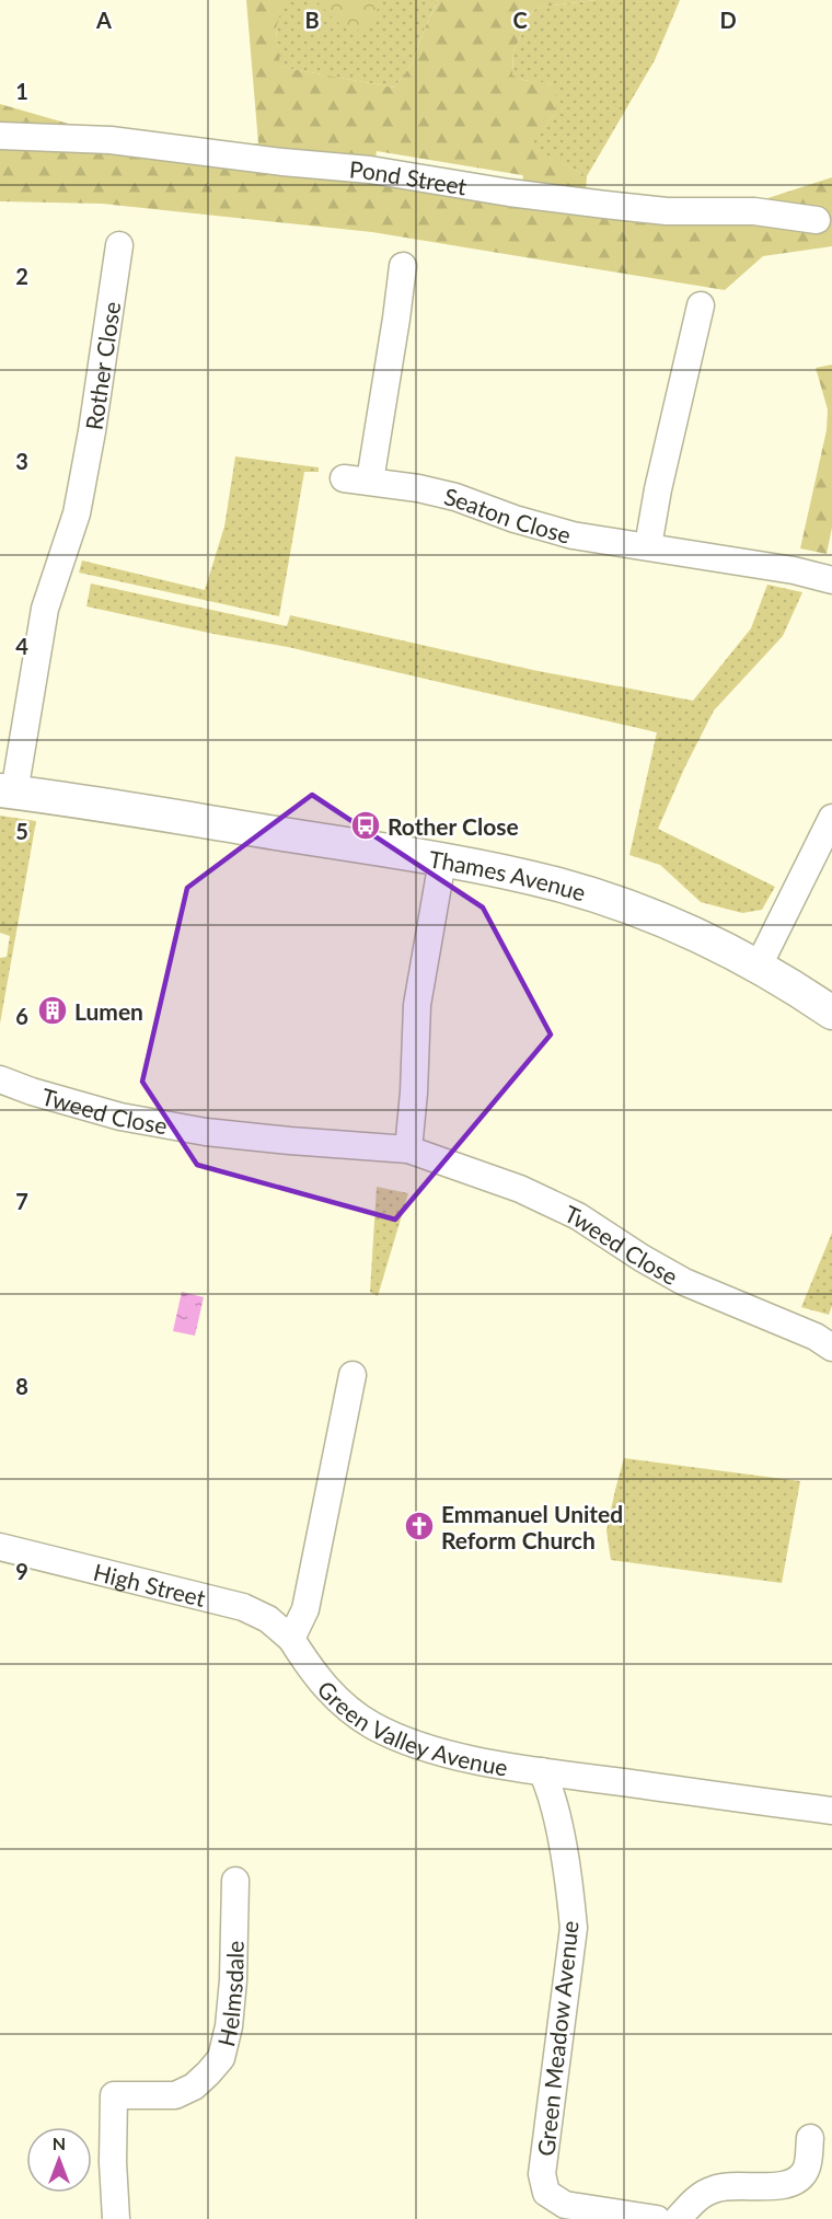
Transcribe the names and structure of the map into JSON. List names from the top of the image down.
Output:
{
  "streets": {
    "street": [
      "Pond Street",
      "Rother Close",
      "Seaton Close",
      "Thames Avenue",
      "Tweed Close",
      "High Street",
      "Green Valley Avenue",
      "Helmsdale",
      "Green Meadow Avenue"
    ]
  },
  "crossings": [
    ["Rother Close", "Thames Avenue"],
    ["High Street", "Green Valley Avenue"],
    ["Green Valley Avenue", "Green Meadow Avenue"]
  ],
  "places": {
    "bus stop": ["Rother Close"],
    "building": ["Lumen"],
    "church": ["Emmanuel United Reform Church"]
  },
  "north": "top",
  "grid": {
    "columns": [
      "A",
      "B",
      "C",
      "D"
    ],
    "rows": [
      "1",
      "2",
      "3",
      "4",
      "5",
      "6",
      "7",
      "8",
      "9"
    ]
  }
}
